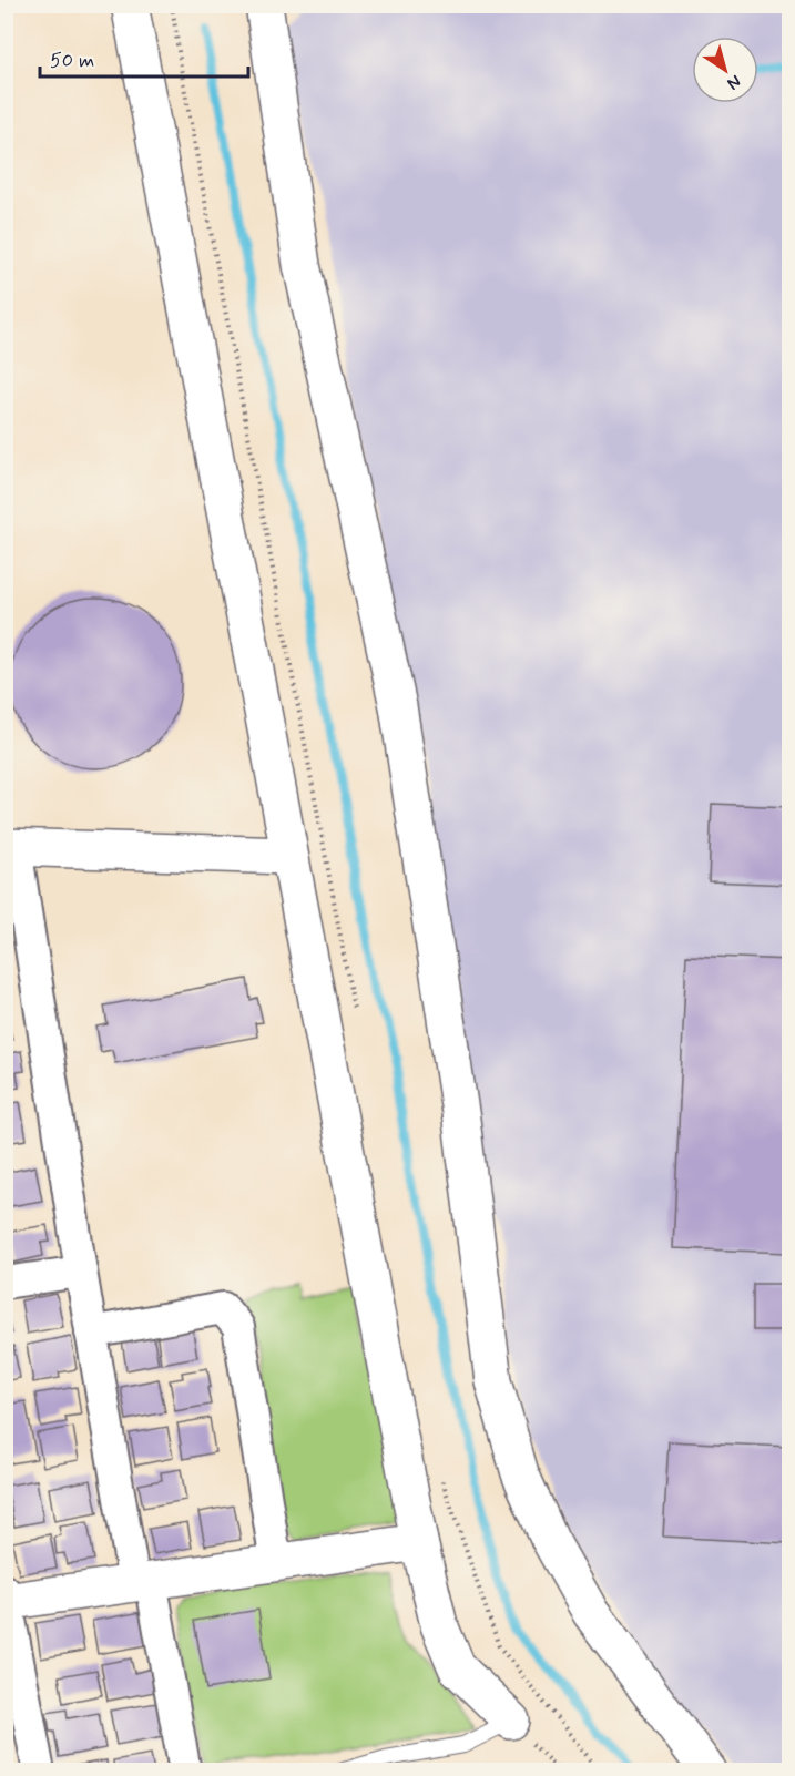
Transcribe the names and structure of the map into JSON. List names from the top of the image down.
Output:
{
  "scale_bar": "50 m",
  "north": "bottom right"
}
